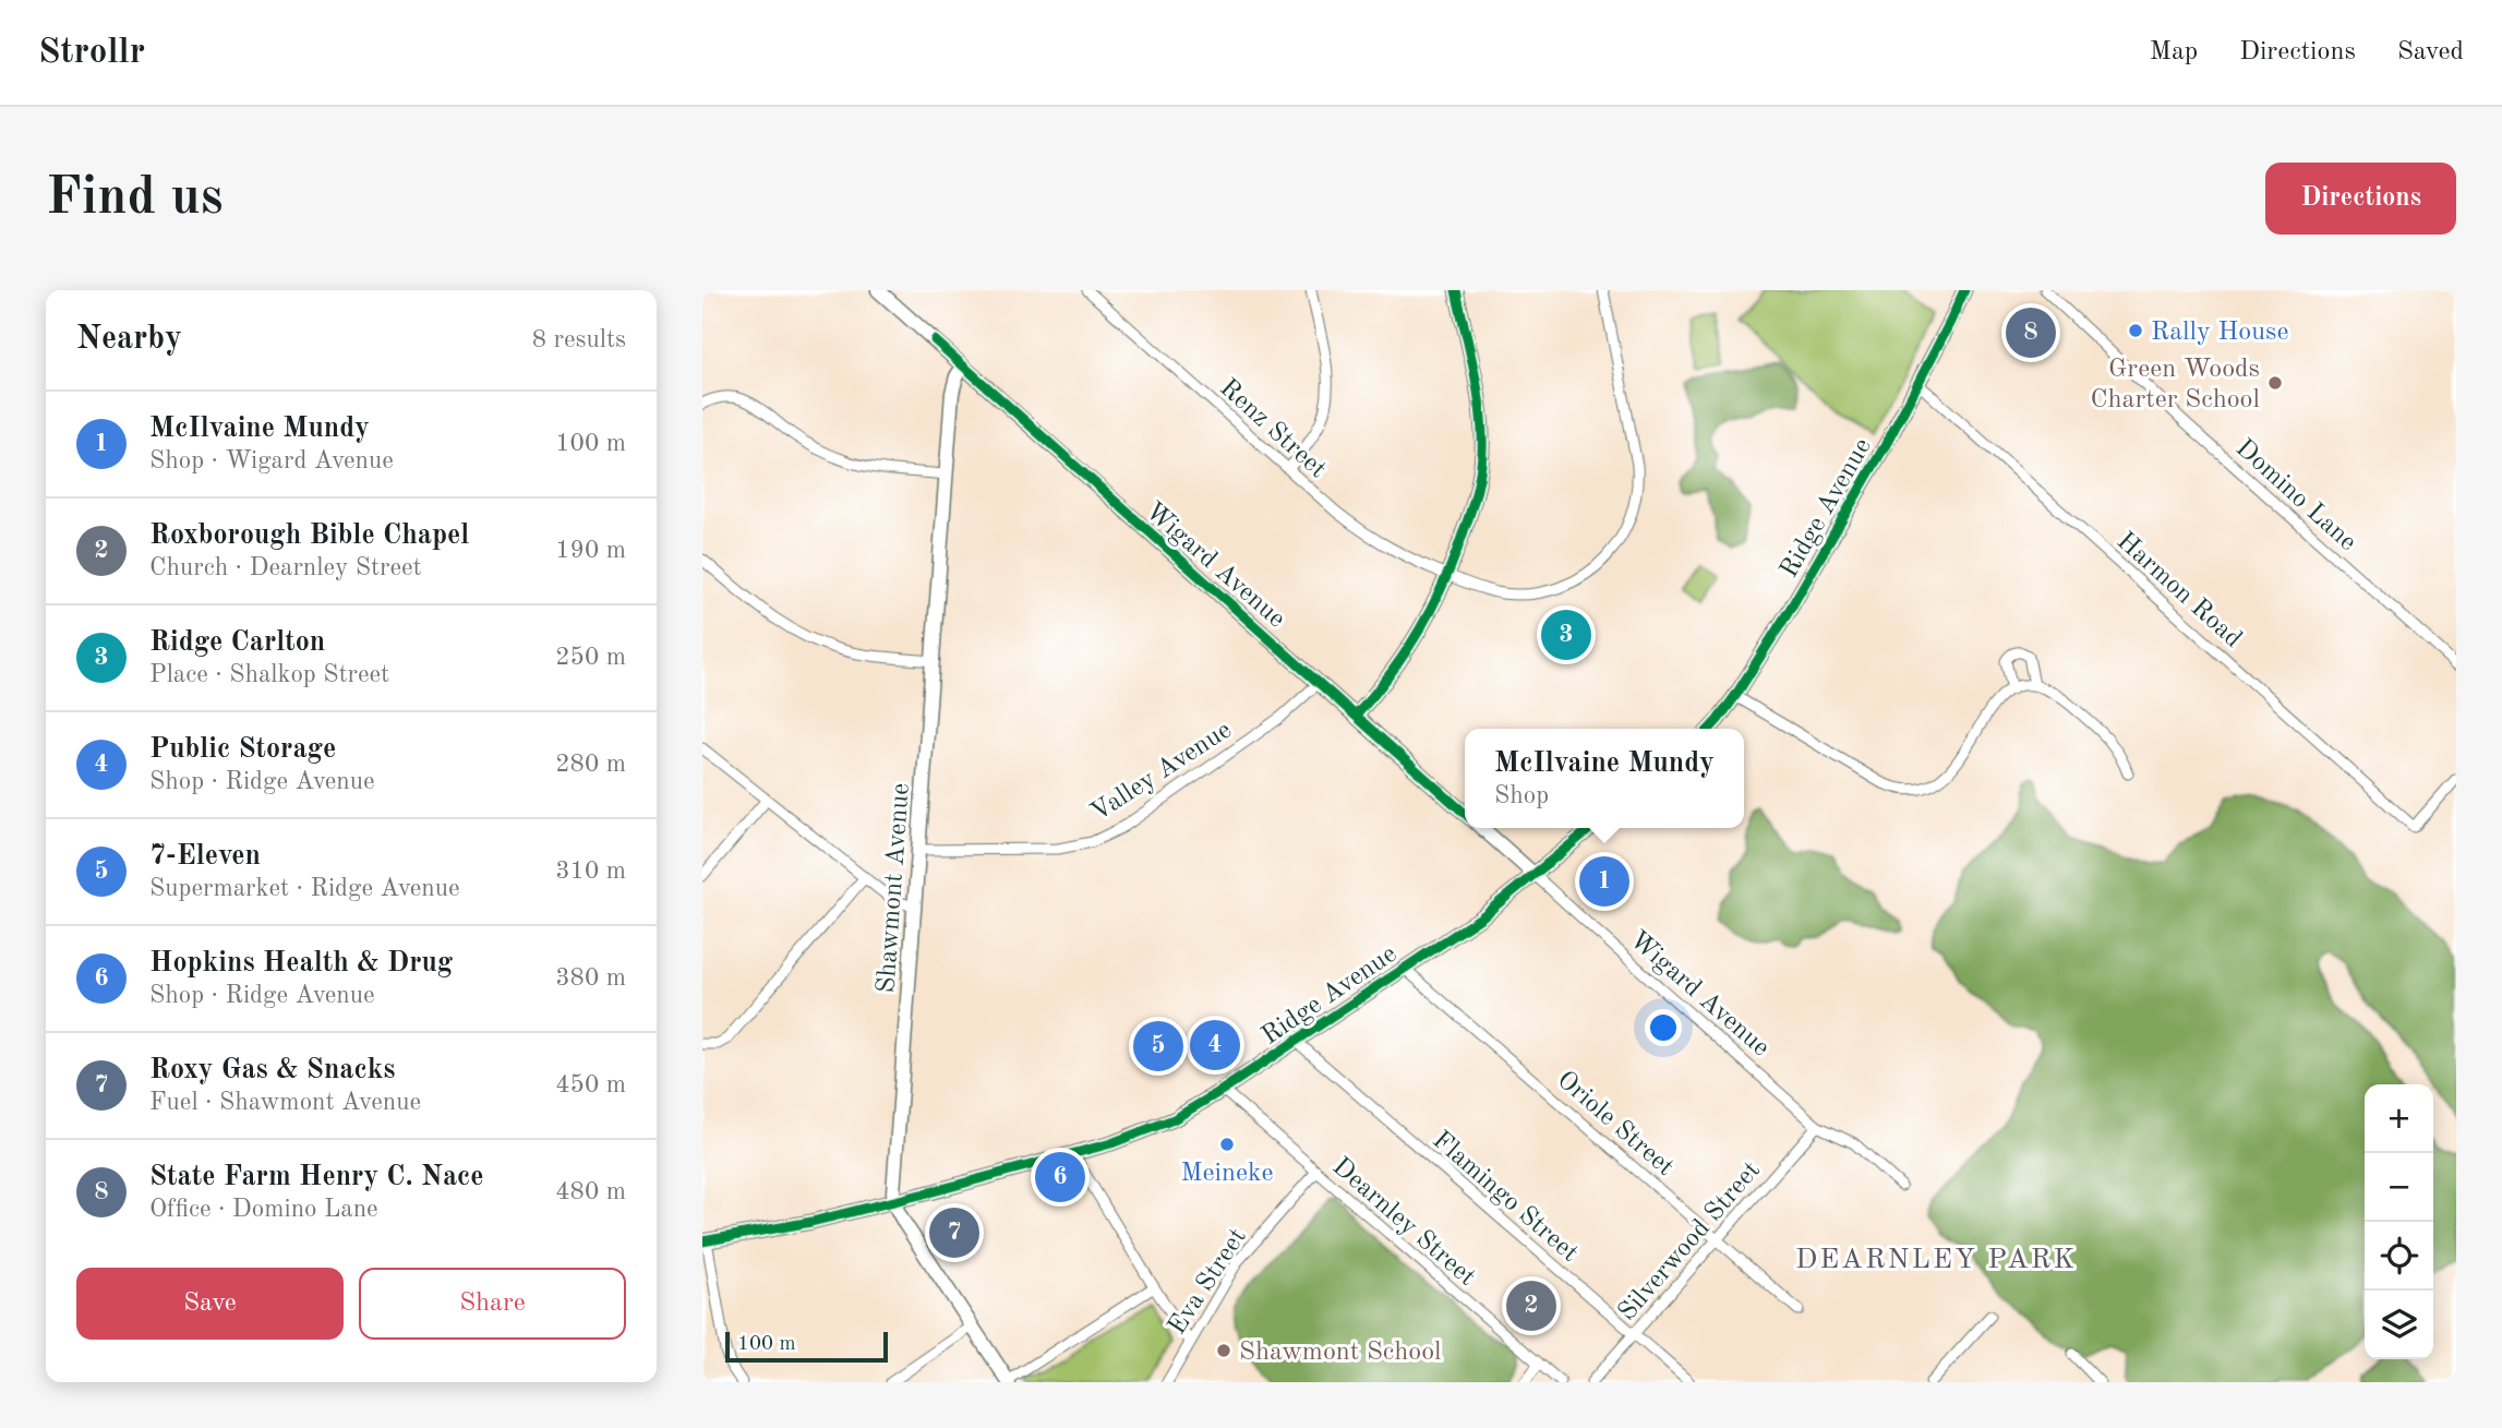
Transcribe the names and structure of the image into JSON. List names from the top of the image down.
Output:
{
  "streets": {
    "street": [
      "Renz Street",
      "Domino Lane",
      "Ridge Avenue",
      "Wigard Avenue",
      "Harmon Road",
      "Valley Avenue",
      "Shawmont Avenue",
      "Oriole Street",
      "Flamingo Street",
      "Dearnley Street",
      "Silverwood Street",
      "Eva Street"
    ]
  },
  "crossings": [
    ["Ridge Avenue", "Wigard Avenue"],
    ["Ridge Avenue", "Harmon Road"],
    ["Ridge Avenue", "Shawmont Avenue"],
    ["Ridge Avenue", "Oriole Street"],
    ["Ridge Avenue", "Flamingo Street"],
    ["Ridge Avenue", "Dearnley Street"],
    ["Wigard Avenue", "Valley Avenue"],
    ["Wigard Avenue", "Shawmont Avenue"],
    ["Wigard Avenue", "Silverwood Street"],
    ["Valley Avenue", "Shawmont Avenue"],
    ["Oriole Street", "Silverwood Street"],
    ["Flamingo Street", "Silverwood Street"],
    ["Dearnley Street", "Eva Street"]
  ],
  "districts": ["DEARNLEY PARK"],
  "places": [
    "Rally House",
    "Green Woods Charter School",
    "Meineke",
    "Shawmont School"
  ],
  "scale_bar": "100 m",
  "page": {
    "header": "Strollr",
    "nav": ["Map", "Directions", "Saved"],
    "buttons": [
      "Directions",
      ["Save", "Share"]
    ],
    "title": "Find us",
    "heading": ["Nearby", "8 results"],
    "pins": [
      "8",
      "3",
      "1",
      "4",
      "5",
      "6",
      "7",
      "2"
    ],
    "list": [
      {
        "mark": "1",
        "name": "McIlvaine Mundy",
        "note": "Shop · Wigard Avenue",
        "value": "100 m"
      },
      {
        "mark": "2",
        "name": "Roxborough Bible Chapel",
        "note": "Church · Dearnley Street",
        "value": "190 m"
      },
      {
        "mark": "3",
        "name": "Ridge Carlton",
        "note": "Place · Shalkop Street",
        "value": "250 m"
      },
      {
        "mark": "4",
        "name": "Public Storage",
        "note": "Shop · Ridge Avenue",
        "value": "280 m"
      },
      {
        "mark": "5",
        "name": "7-Eleven",
        "note": "Supermarket · Ridge Avenue",
        "value": "310 m"
      },
      {
        "mark": "6",
        "name": "Hopkins Health & Drug",
        "note": "Shop · Ridge Avenue",
        "value": "380 m"
      },
      {
        "mark": "7",
        "name": "Roxy Gas & Snacks",
        "note": "Fuel · Shawmont Avenue",
        "value": "450 m"
      },
      {
        "mark": "8",
        "name": "State Farm Henry C. Nace",
        "note": "Office · Domino Lane",
        "value": "480 m"
      }
    ],
    "popup": ["McIlvaine Mundy", "Shop"],
    "map_buttons": ["+", "−"],
    "scale": "100 m"
  }
}
